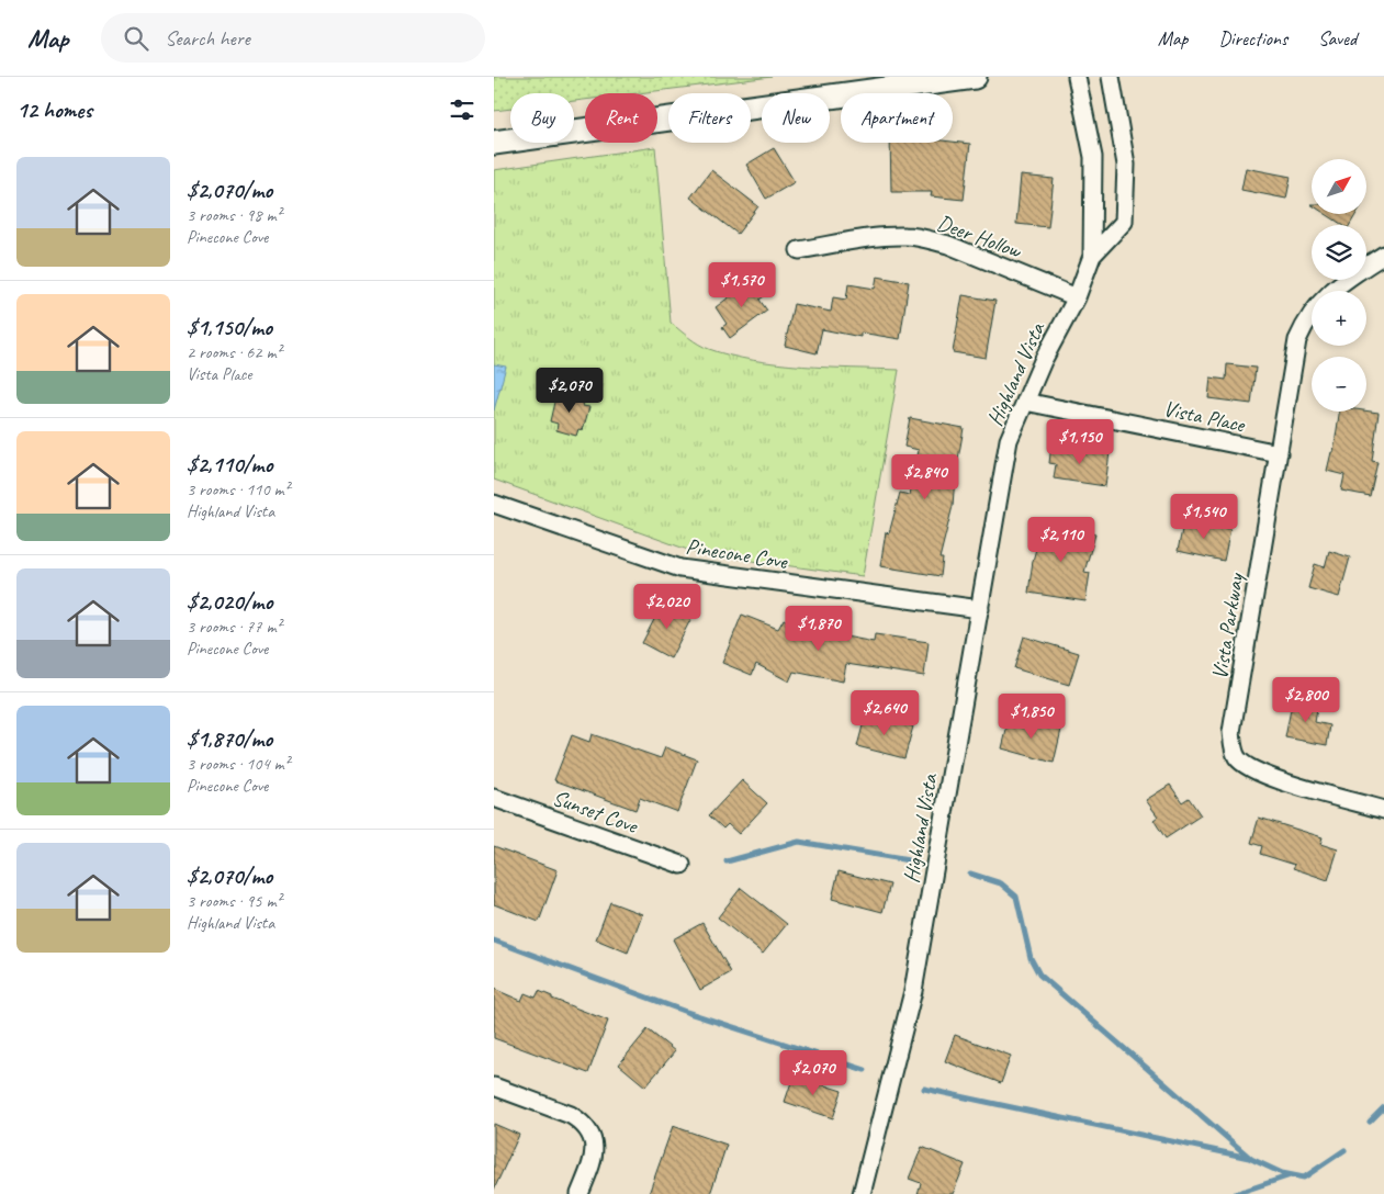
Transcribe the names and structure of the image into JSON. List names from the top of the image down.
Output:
{
  "streets": {
    "street": [
      "Deer Hollow",
      "Highland Vista",
      "Vista Place",
      "Pinecone Cove",
      "Vista Parkway",
      "Sunset Cove"
    ]
  },
  "crossings": [
    ["Deer Hollow", "Highland Vista"],
    ["Highland Vista", "Vista Place"],
    ["Highland Vista", "Pinecone Cove"],
    ["Vista Place", "Vista Parkway"]
  ],
  "north": "top right",
  "page": {
    "header": "Map",
    "search": "Search here",
    "nav": ["Map", "Directions", "Saved"],
    "heading": "12 homes",
    "chip": [
      "Buy",
      "Rent",
      "Filters",
      "New",
      "Apartment"
    ],
    "list": [
      {
        "name": "$2,070/mo",
        "note": "3 rooms · 98 m² · Pinecone Cove"
      },
      {
        "name": "$1,150/mo",
        "note": "2 rooms · 62 m² · Vista Place"
      },
      {
        "name": "$2,110/mo",
        "note": "3 rooms · 110 m² · Highland Vista"
      },
      {
        "name": "$2,020/mo",
        "note": "3 rooms · 77 m² · Pinecone Cove"
      },
      {
        "name": "$1,870/mo",
        "note": "3 rooms · 104 m² · Pinecone Cove"
      },
      {
        "name": "$2,070/mo",
        "note": "3 rooms · 95 m² · Highland Vista"
      }
    ],
    "map_buttons": ["+", "−"],
    "price": [
      "$1,570",
      "$2,070",
      "$1,150",
      "$2,840",
      "$1,540",
      "$2,110",
      "$2,020",
      "$1,870",
      "$2,800",
      "$2,640",
      "$1,850",
      "$2,070"
    ]
  }
}
